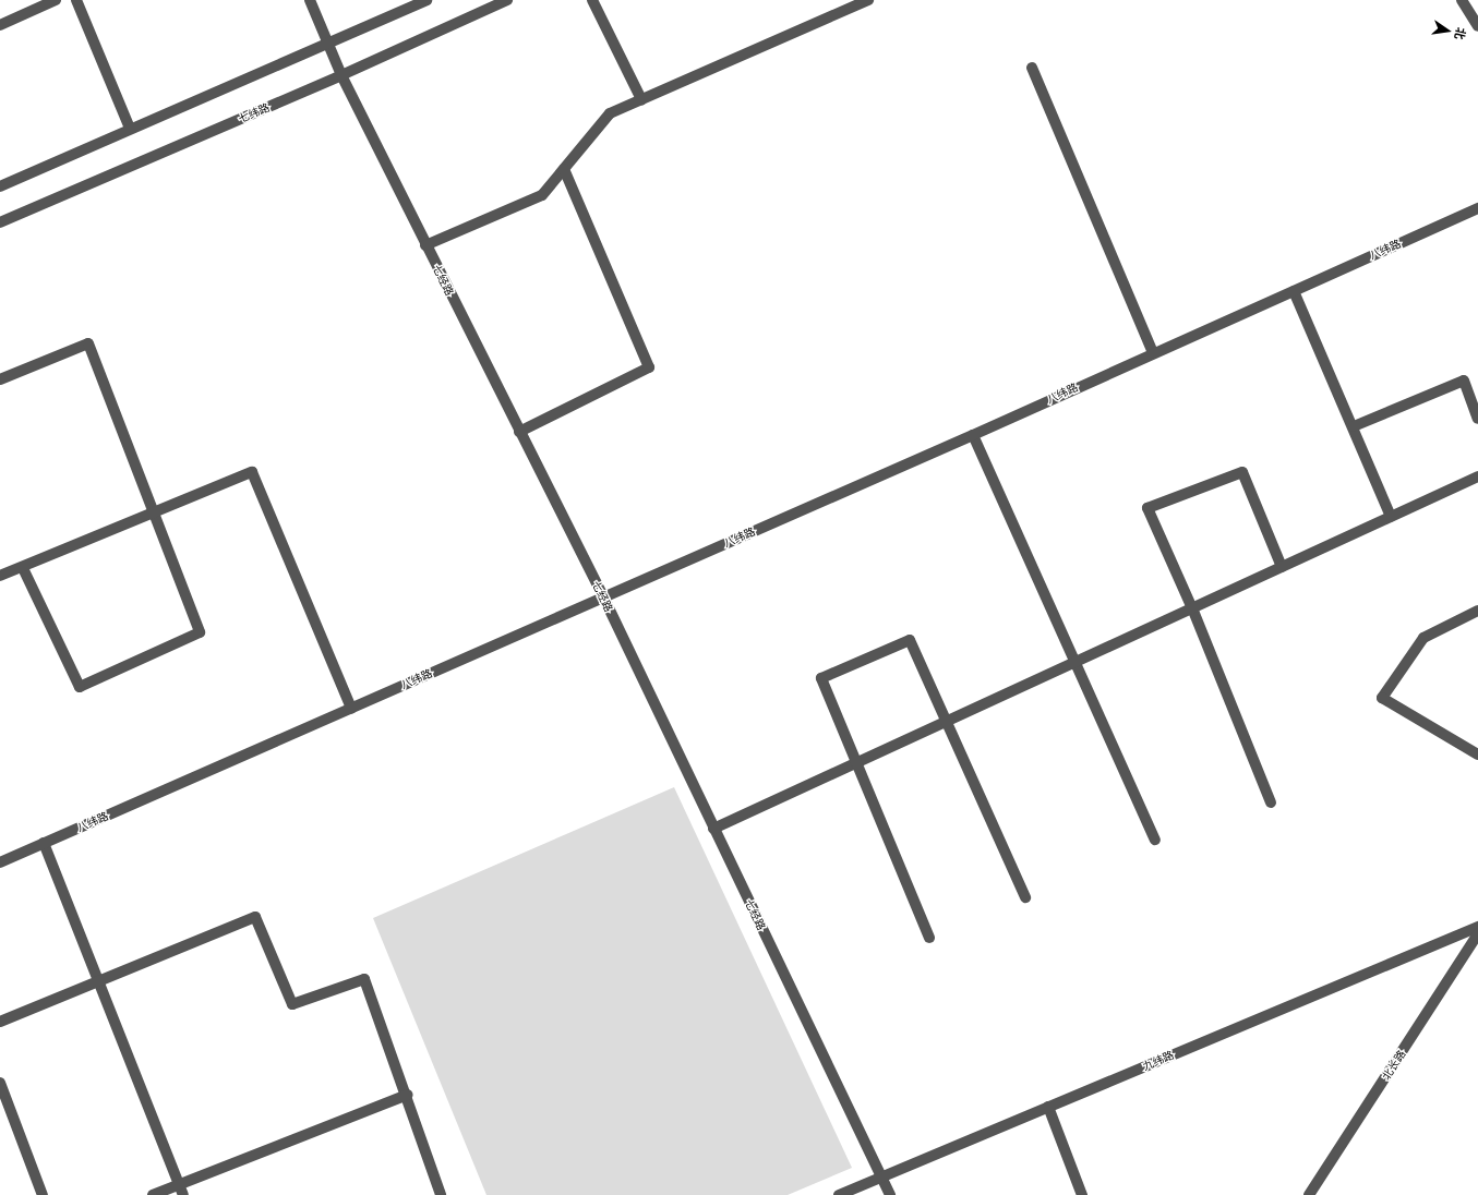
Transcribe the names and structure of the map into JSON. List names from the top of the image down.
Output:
{
  "streets": {
    "street": [
      "七纬路",
      "八纬路",
      "七经路",
      "九纬路",
      "北长路"
    ]
  },
  "crossings": [
    ["七纬路", "七经路"],
    ["八纬路", "七经路"],
    ["七经路", "九纬路"]
  ],
  "north": "right"
}
